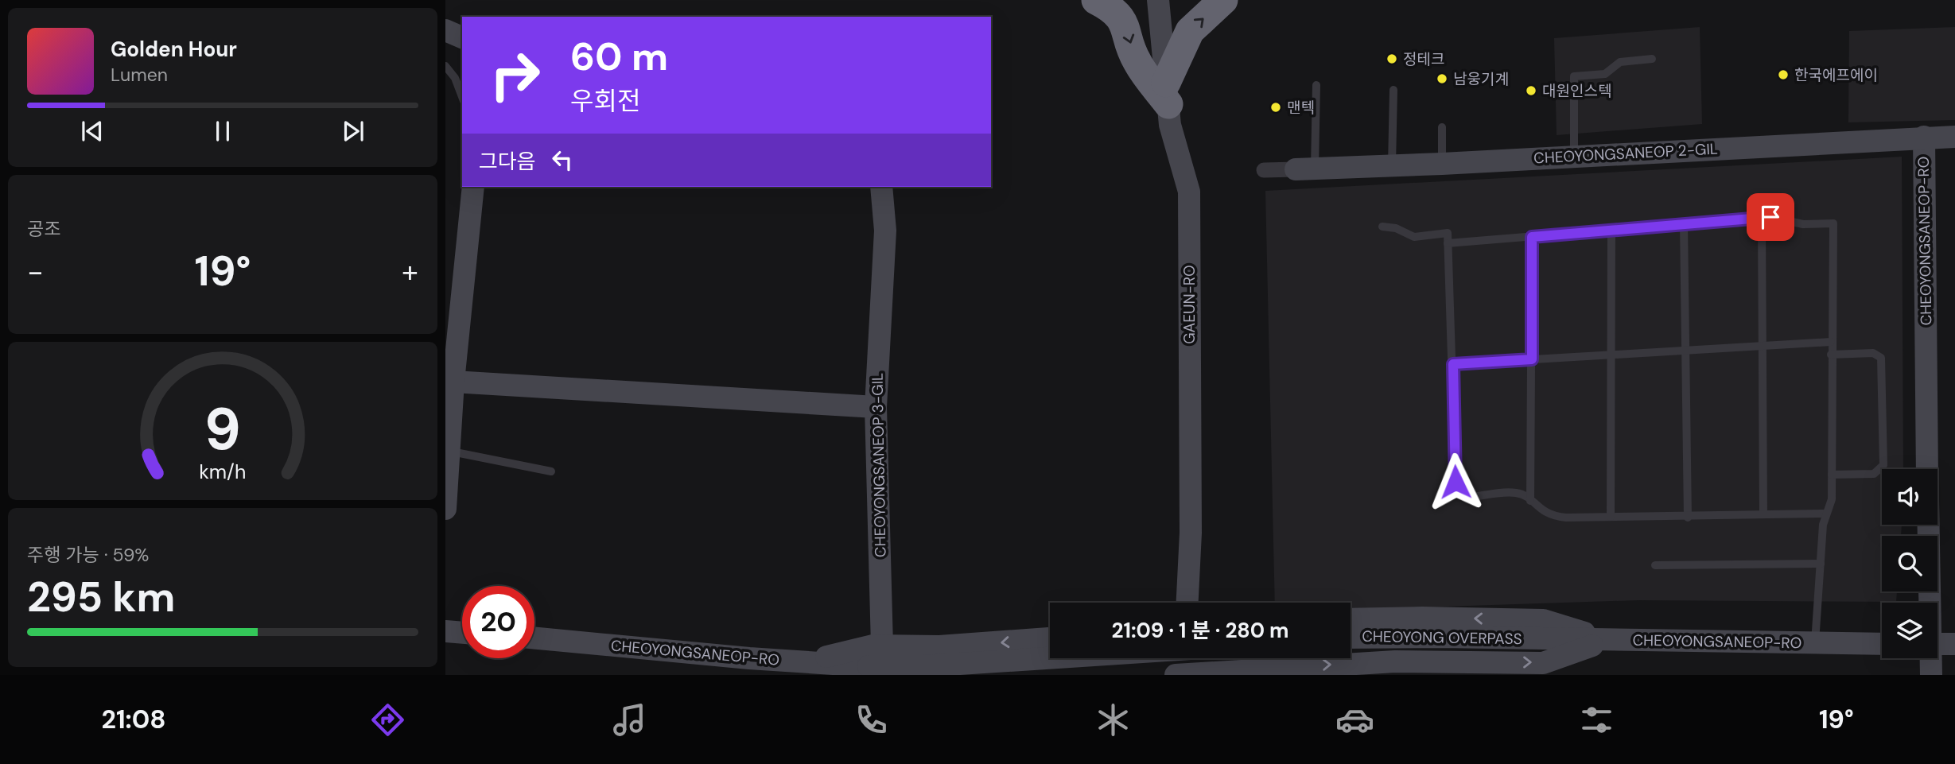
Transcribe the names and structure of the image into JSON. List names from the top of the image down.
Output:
{
  "streets": {
    "main road": [
      "CHEOYONGSANEOP 2-GIL",
      "CHEOYONGSANEOP-RO",
      "GAEUN-RO",
      "CHEOYONGSANEOP 3-GIL",
      "CHEOYONG OVERPASS"
    ]
  },
  "crossings": [
    ["CHEOYONGSANEOP 2-GIL", "CHEOYONGSANEOP-RO"],
    ["CHEOYONGSANEOP-RO", "CHEOYONG OVERPASS"]
  ],
  "places": [
    "정테크",
    "한국에프에이",
    "남웅기계",
    "대원인스텍",
    "맨텍"
  ],
  "page": {
    "turn": ["60 m", "우회전"],
    "song": ["Golden Hour", "Lumen"],
    "then": "그다음",
    "tile": [
      "공조",
      ["주행 가능 · 59%", "295 km"]
    ],
    "heat": ["−", "19°", "+"],
    "limit": "20",
    "trip": "21:09 · 1 분 · 280 m",
    "tabs": ["21:08", "19°"],
    "gauge": ["9", "km/h"]
  }
}
